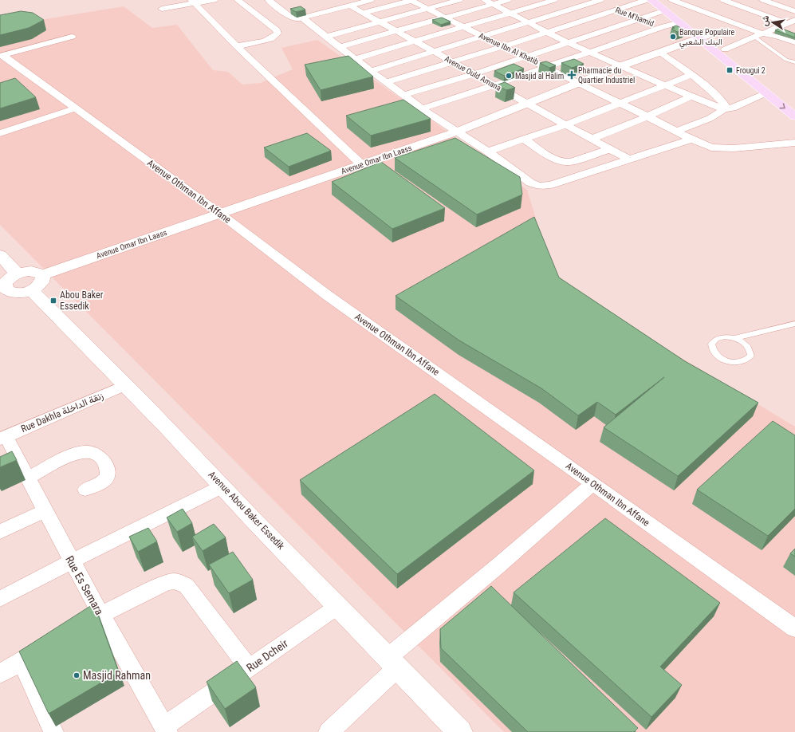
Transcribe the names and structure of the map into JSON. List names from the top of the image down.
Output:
{
  "streets": {
    "street": [
      "Rue M'hamid",
      "Avenue Ibn Al Khatib",
      "Avenue Ould Amana",
      "Avenue Omar Ibn Laass",
      "Avenue Othman Ibn Affane",
      "Rue Dakhla زنقة الداخلة",
      "Avenue Abou Baker Essedik",
      "Rue Es Semara",
      "Rue Dcheir"
    ]
  },
  "crossings": [
    ["Avenue Ibn Al Khatib", "Avenue Omar Ibn Laass"],
    ["Avenue Ould Amana", "Avenue Omar Ibn Laass"],
    ["Avenue Omar Ibn Laass", "Avenue Othman Ibn Affane"],
    ["Avenue Omar Ibn Laass", "Avenue Abou Baker Essedik"],
    ["Rue Dakhla زنقة الداخلة", "Avenue Abou Baker Essedik"],
    ["Rue Dakhla زنقة الداخلة", "Rue Es Semara"],
    ["Avenue Abou Baker Essedik", "Rue Dcheir"],
    ["Rue Es Semara", "Rue Dcheir"]
  ],
  "places": {
    "other": ["Banque Populaire البنك الشعبي", "Masjid al Halim", "Masjid Rahman"],
    "transit": ["Frougui 2", "Abou Baker Essedik"],
    "health": ["Pharmacie du Quartier Industriel"]
  },
  "north": "left"
}
